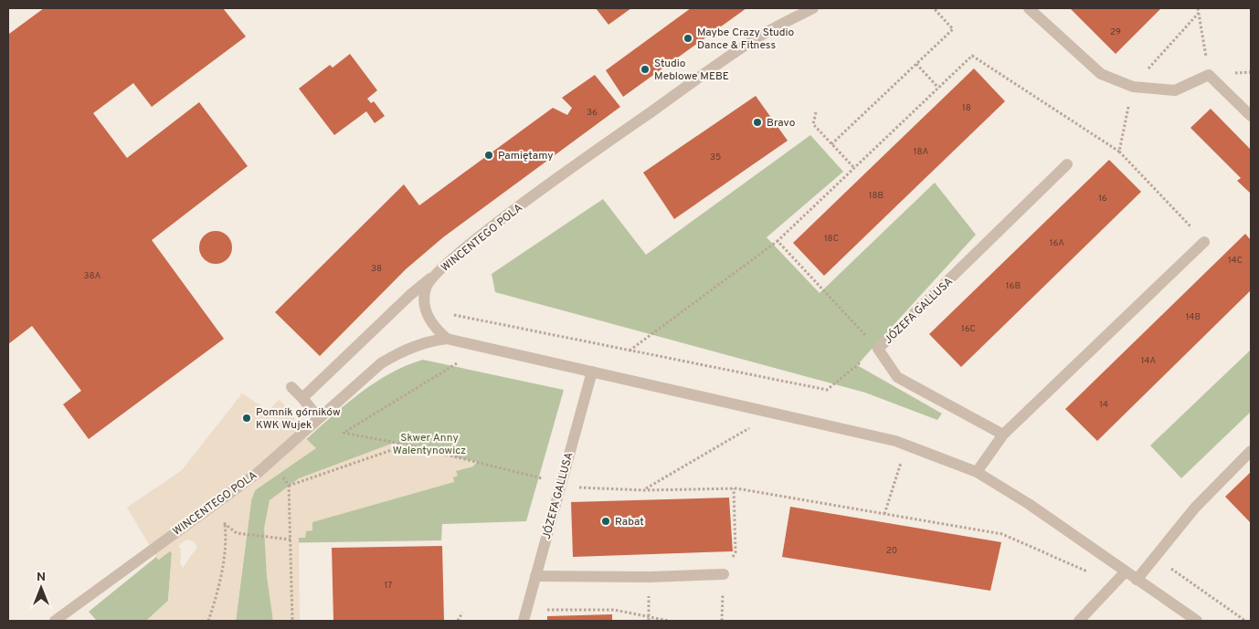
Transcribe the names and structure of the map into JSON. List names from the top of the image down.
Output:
{
  "streets": {
    "street": ["WINCENTEGO POLA", "JÓZEFA GALLUSA"]
  },
  "parks": ["Skwer Anny Walentynowicz"],
  "places": [
    "Maybe Crazy Studio Dance & Fitness",
    "Studio Meblowe MEBE",
    "Bravo",
    "Pamiętamy",
    "Pomnik górników KWK Wujek",
    "Rabat"
  ],
  "house_numbers": [
    "29",
    "18",
    "36",
    "18A",
    "35",
    "18B",
    "16",
    "18C",
    "16A",
    "14C",
    "38",
    "38A",
    "16B",
    "14B",
    "16C",
    "14A",
    "14",
    "20",
    "17"
  ],
  "north": "top"
}
